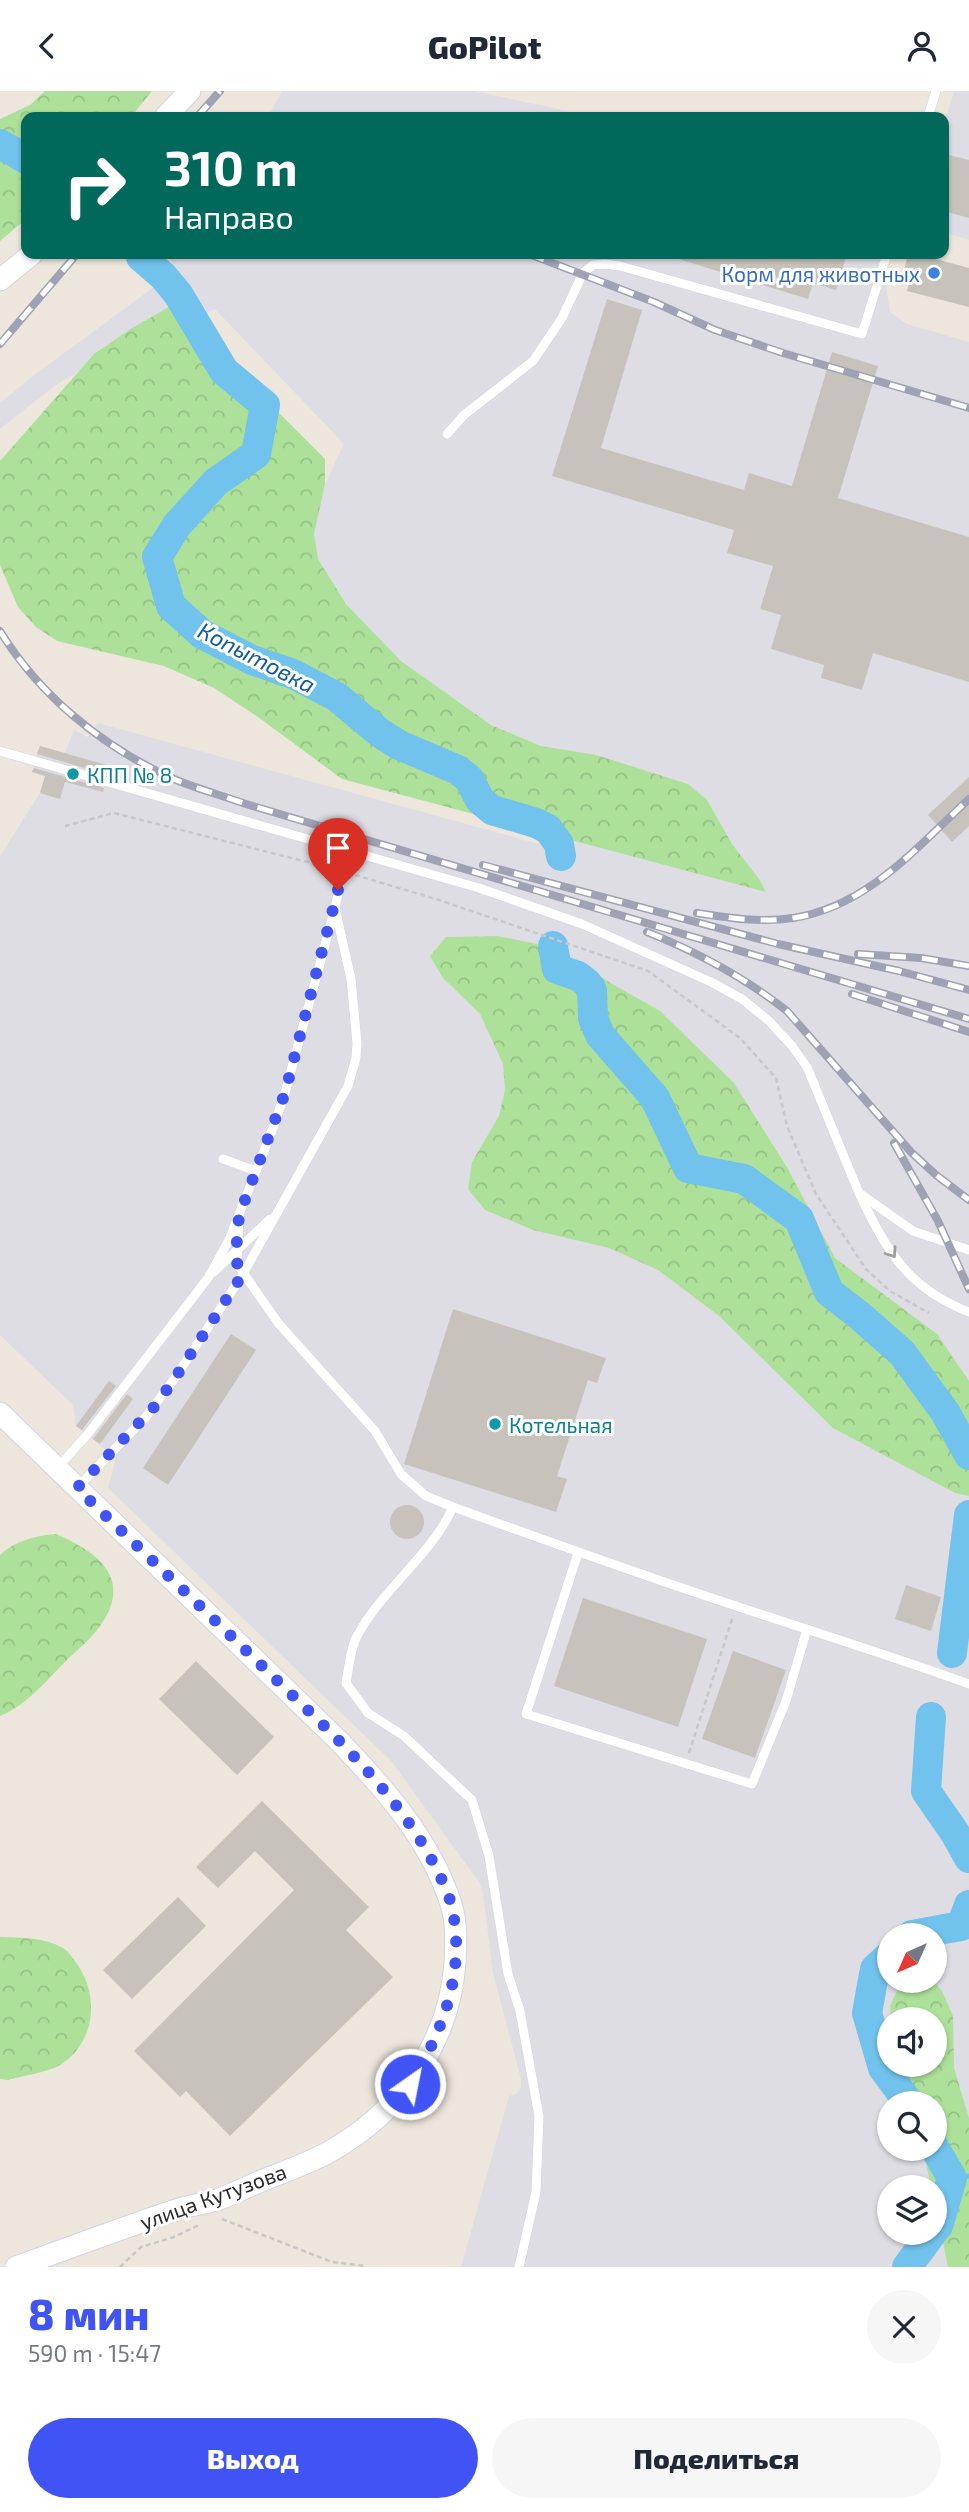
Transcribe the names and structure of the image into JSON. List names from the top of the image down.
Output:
{
  "streets": {
    "street": ["улица Кутузова"]
  },
  "water": ["Копытовка"],
  "places": ["Корм для животных", "КПП № 8", "Котельная"],
  "north": "bottom left",
  "page": {
    "header": "GoPilot",
    "turn": ["310 m", "Направо"],
    "heading": ["8 мин", "590 m · 15:47"],
    "buttons": ["Выход", "Поделиться"]
  }
}
